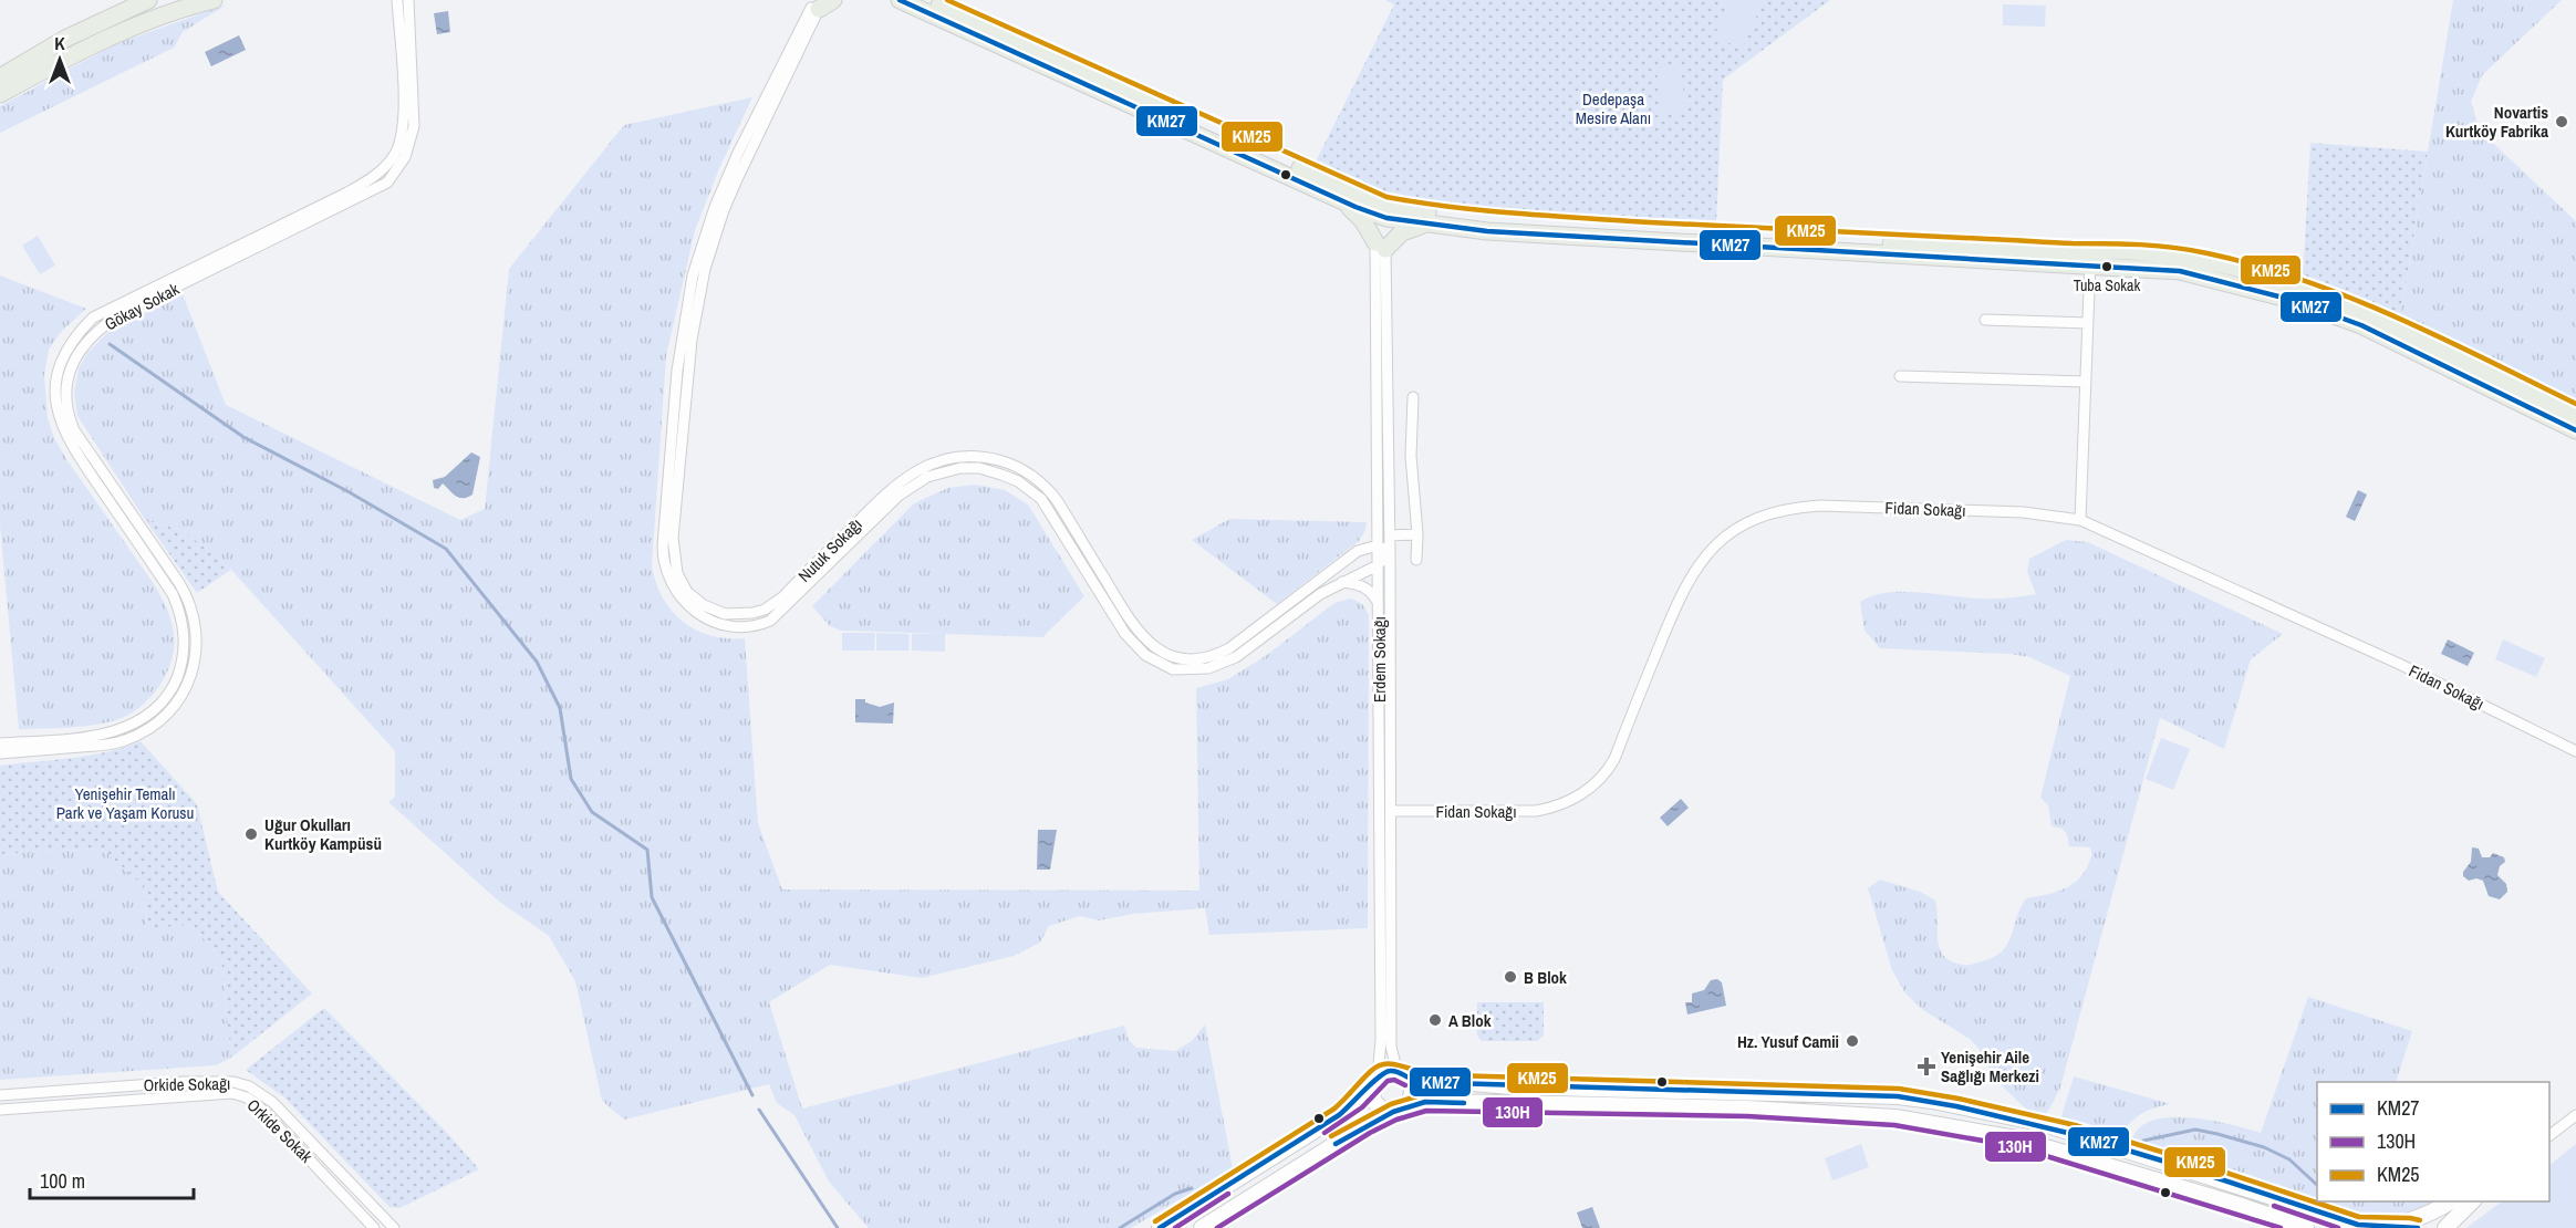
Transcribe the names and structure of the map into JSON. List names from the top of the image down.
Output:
{
  "streets": {
    "street": [
      "Gökay Sokak",
      "Fidan Sokağı",
      "Nutuk Sokağı",
      "Erdem Sokağı",
      "Orkide Sokağı",
      "Orkide Sokak"
    ]
  },
  "crossings": [
    ["Fidan Sokağı", "Erdem Sokağı"],
    ["Nutuk Sokağı", "Erdem Sokağı"]
  ],
  "parks": ["Dedepaşa Mesire Alanı", "Yenişehir Temalı Park ve Yaşam Korusu"],
  "places": {
    "other": [
      "Novartis Kurtköy Fabrika",
      "Tuba Sokak",
      "Uğur Okulları Kurtköy Kampüsü",
      "B Blok",
      "A Blok",
      "Hz. Yusuf Camii"
    ],
    "health": ["Yenişehir Aile Sağlığı Merkezi"]
  },
  "lines": ["transit line KM27", "transit line KM25", "transit line 130H"],
  "legend": ["KM27", "130H", "KM25"],
  "scale_bar": "100 m",
  "north": "top"
}
